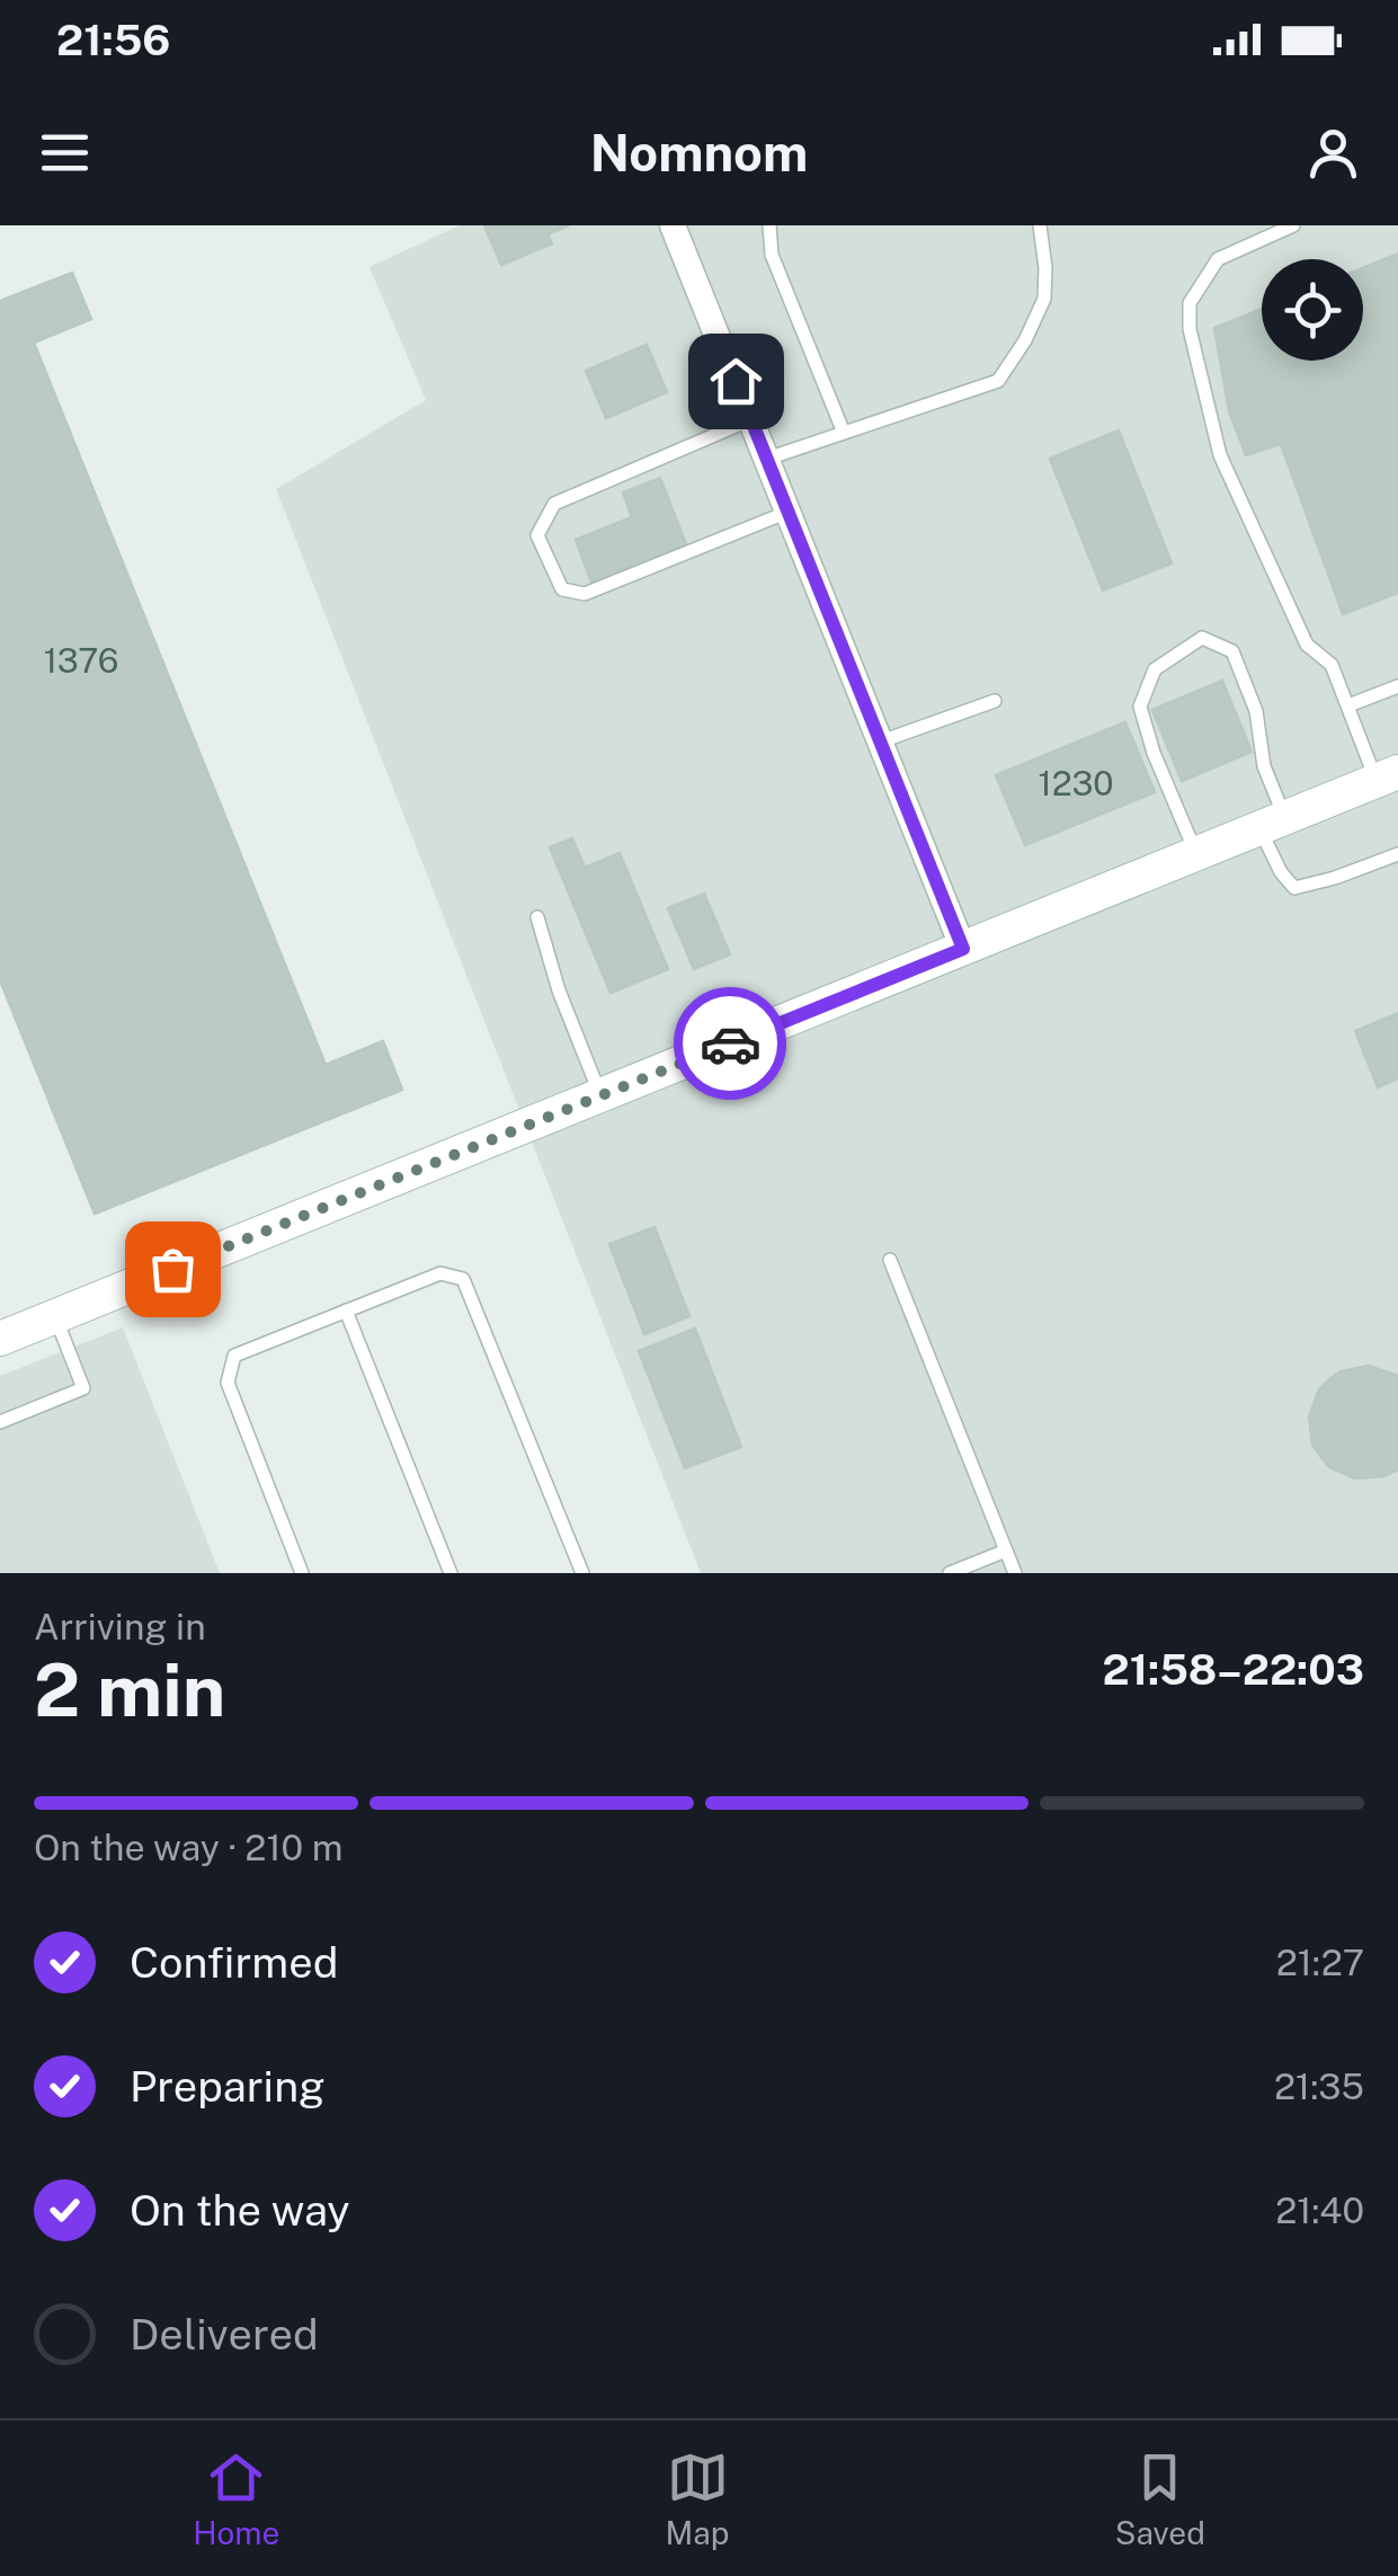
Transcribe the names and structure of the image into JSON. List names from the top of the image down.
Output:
{
  "house_numbers": ["1376", "1230"],
  "page": {
    "status": "21:56",
    "header": "Nomnom",
    "heading": ["2 min", "Arriving in", "21:58–22:03"],
    "bar": "On the way · 210 m",
    "list": [
      ["Confirmed", "21:27"],
      ["Preparing", "21:35"],
      ["On the way", "21:40"],
      "Delivered"
    ],
    "tabs": ["Home", "Map", "Saved"]
  }
}
